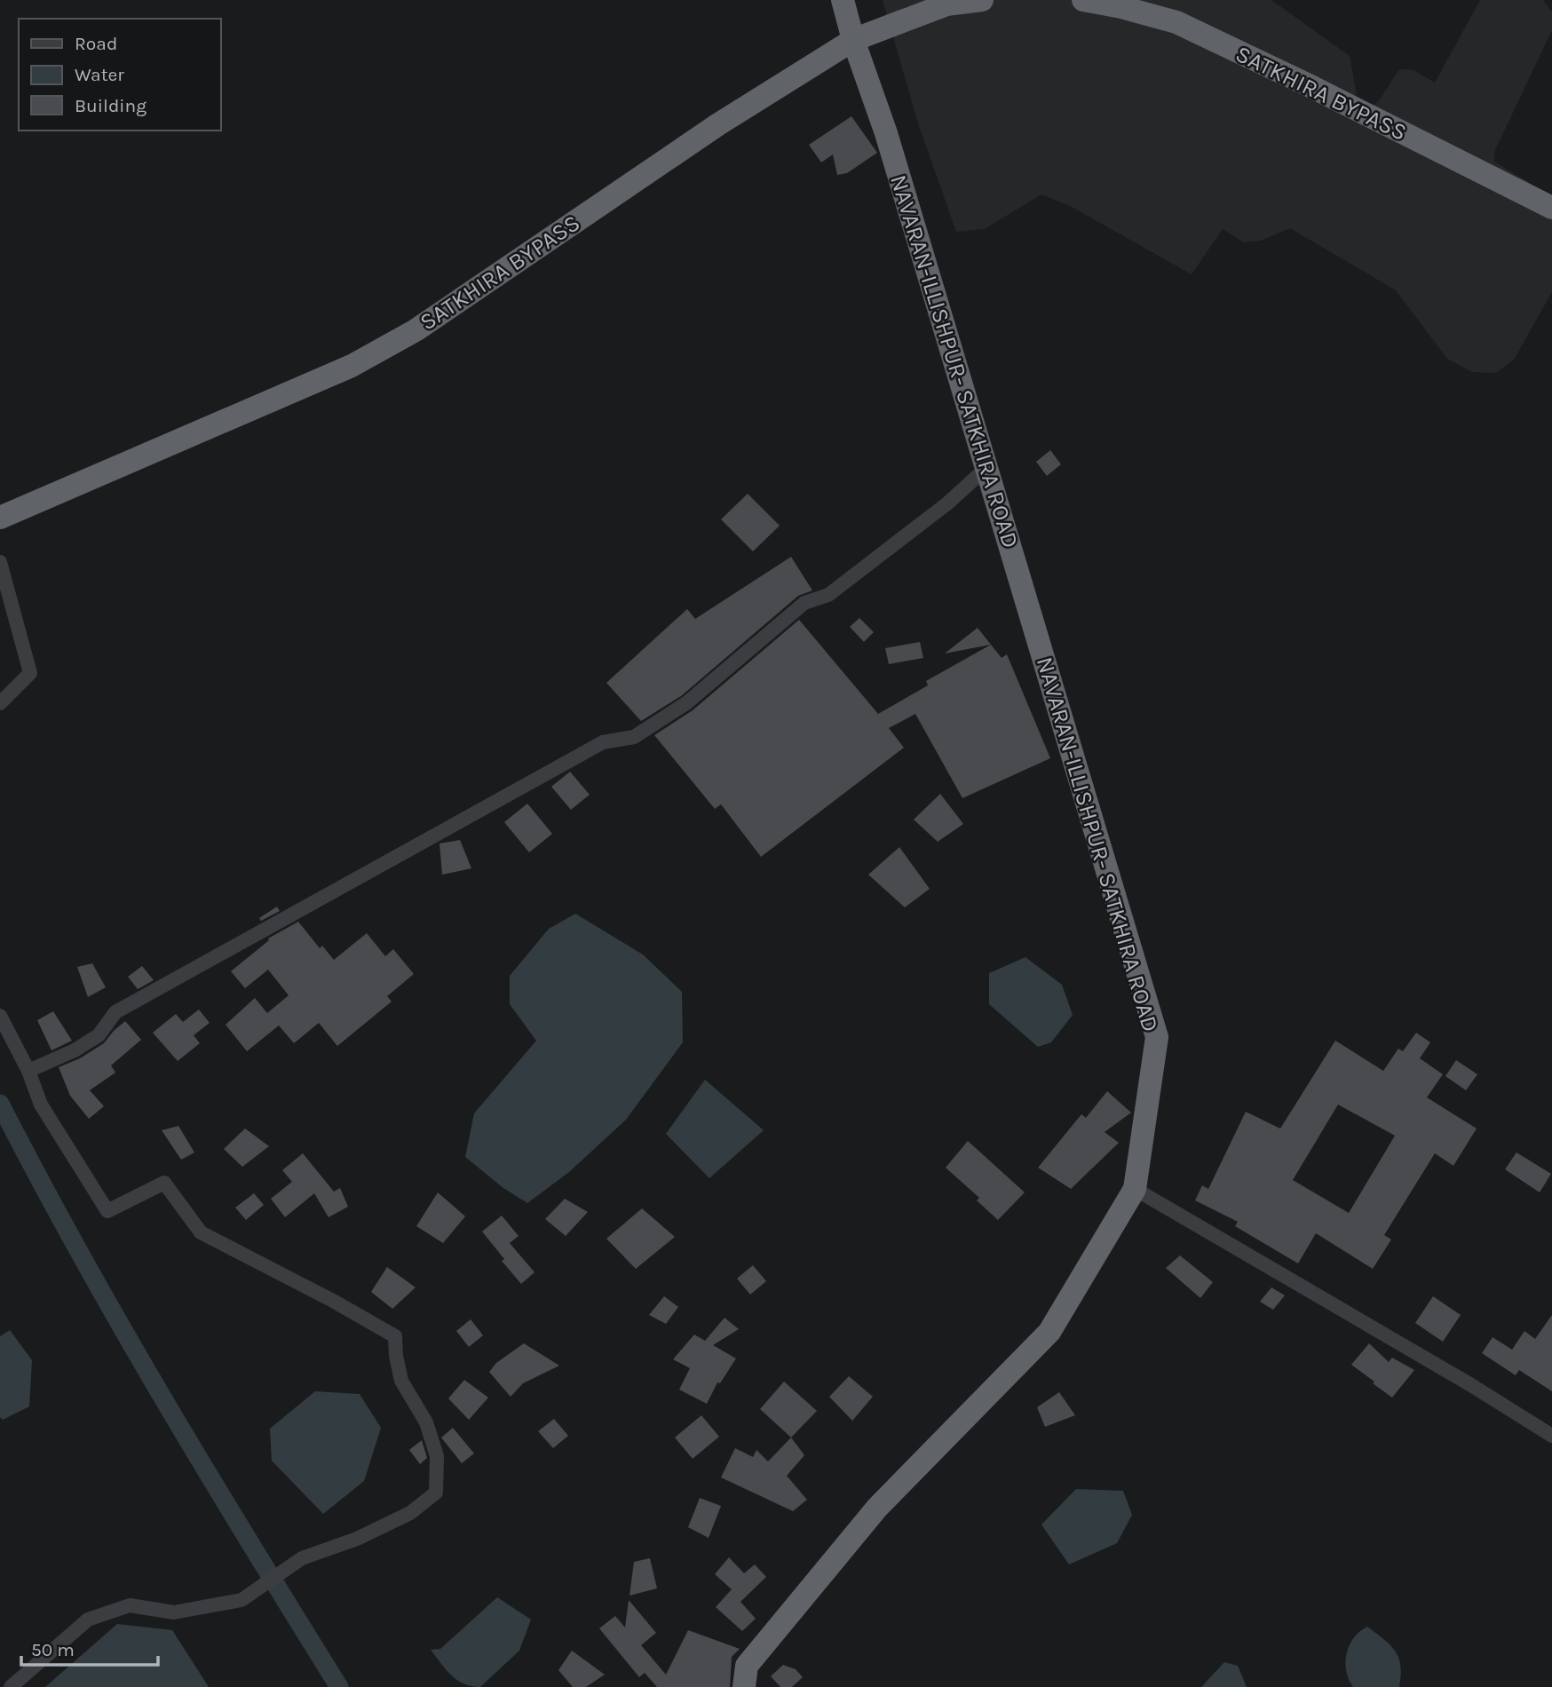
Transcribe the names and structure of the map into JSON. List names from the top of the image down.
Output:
{
  "streets": {
    "highway": ["SATKHIRA BYPASS", "NAVARAN-ILLISHPUR- SATKHIRA ROAD"]
  },
  "crossings": [
    ["SATKHIRA BYPASS", "NAVARAN-ILLISHPUR- SATKHIRA ROAD"]
  ],
  "legend": ["Road", "Water", "Building"],
  "scale_bar": "50 m"
}
